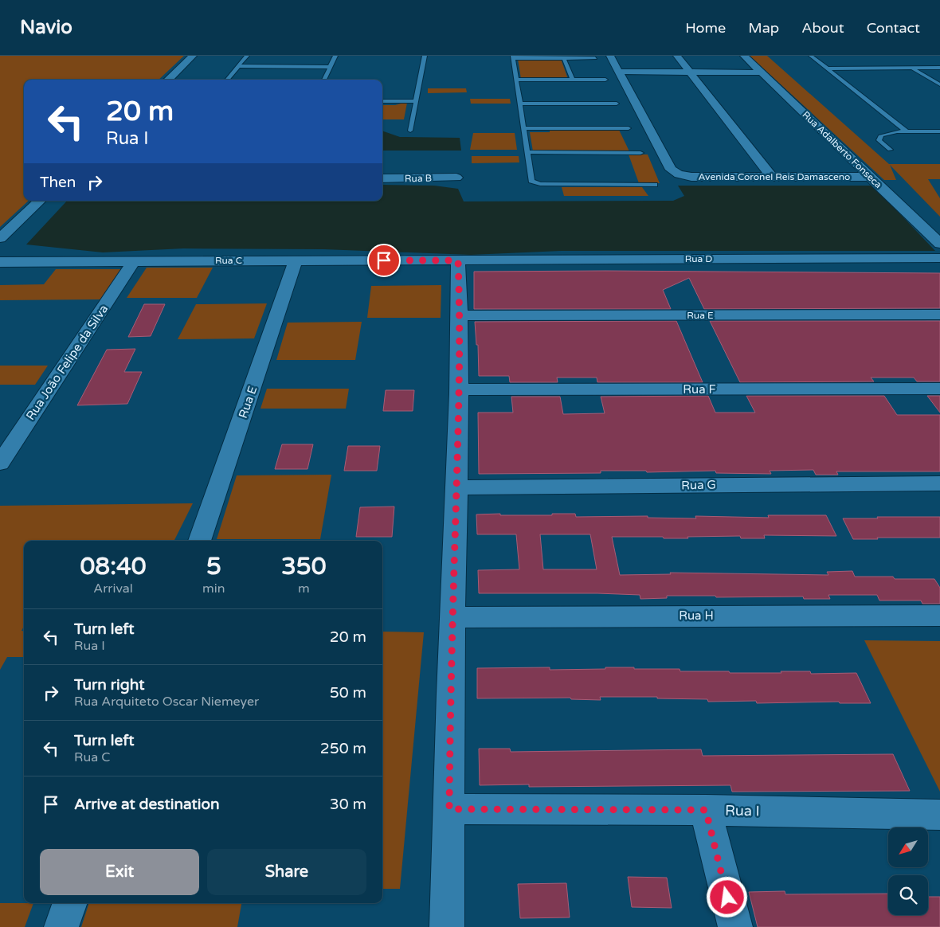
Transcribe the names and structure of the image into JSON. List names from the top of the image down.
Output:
{
  "streets": {
    "street": [
      "Rua Adalberto Fonseca",
      "Avenida Coronel Reis Damasceno",
      "Rua B",
      "Rua D",
      "Rua C",
      "Rua E",
      "Rua João Felipe da Silva",
      "Rua F",
      "Rua G",
      "Rua H",
      "Rua I"
    ]
  },
  "crossings": [
    ["Rua Adalberto Fonseca", "Avenida Coronel Reis Damasceno"],
    ["Rua D", "Rua C"],
    ["Rua C", "Rua E"],
    ["Rua C", "Rua João Felipe da Silva"]
  ],
  "north": "bottom left",
  "page": {
    "header": "Navio",
    "nav": [
      "Home",
      "Map",
      "About",
      "Contact"
    ],
    "turn": ["20 m", "Rua I"],
    "then": "Then",
    "eta": [
      "08:40",
      "Arrival",
      "5",
      "min",
      "350",
      "m"
    ],
    "list": [
      {
        "name": "Turn left",
        "note": "Rua I",
        "value": "20 m"
      },
      {
        "name": "Turn right",
        "note": "Rua Arquiteto Oscar Niemeyer",
        "value": "50 m"
      },
      {
        "name": "Turn left",
        "note": "Rua C",
        "value": "250 m"
      },
      {
        "name": "Arrive at destination",
        "value": "30 m"
      }
    ],
    "buttons": ["Exit", "Share"]
  }
}
